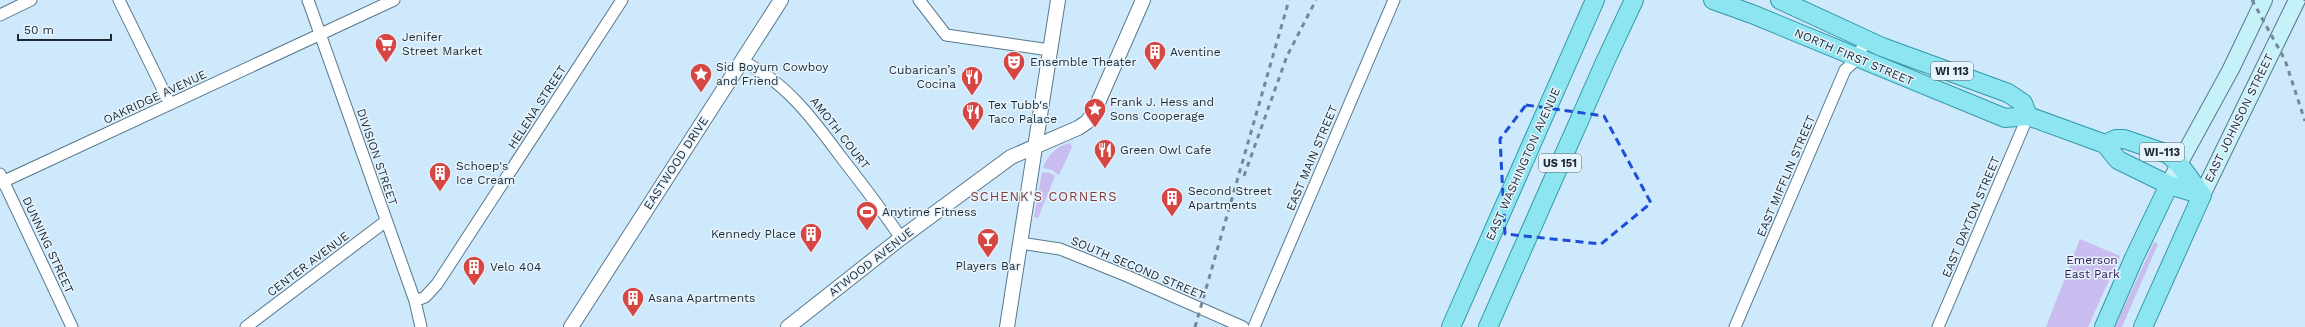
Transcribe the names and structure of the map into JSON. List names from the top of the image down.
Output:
{
  "streets": {
    "main road": [
      "NORTH FIRST STREET",
      "WI 113",
      "EAST JOHNSON STREET",
      "WI-113",
      "US 151",
      "EAST WASHINGTON AVENUE"
    ],
    "street": [
      "OAKRIDGE AVENUE",
      "HELENA STREET",
      "AMOTH COURT",
      "DIVISION STREET",
      "EAST MAIN STREET",
      "EASTWOOD DRIVE",
      "EAST MIFFLIN STREET",
      "EAST DAYTON STREET",
      "DUNNING STREET",
      "ATWOOD AVENUE",
      "CENTER AVENUE",
      "SOUTH SECOND STREET"
    ]
  },
  "crossings": [
    ["NORTH FIRST STREET", "WI 113"],
    ["NORTH FIRST STREET", "EAST MIFFLIN STREET"],
    ["NORTH FIRST STREET", "EAST DAYTON STREET"],
    ["WI 113", "WI-113"],
    ["WI 113", "EAST DAYTON STREET"],
    ["OAKRIDGE AVENUE", "DIVISION STREET"],
    ["OAKRIDGE AVENUE", "DUNNING STREET"],
    ["HELENA STREET", "DIVISION STREET"],
    ["EAST JOHNSON STREET", "WI-113"],
    ["AMOTH COURT", "EASTWOOD DRIVE"],
    ["AMOTH COURT", "ATWOOD AVENUE"],
    ["DIVISION STREET", "CENTER AVENUE"]
  ],
  "districts": ["SCHENK'S CORNERS"],
  "parks": ["Emerson East Park"],
  "places": {
    "supermarket": ["Jenifer Street Market"],
    "building": [
      "Aventine",
      "Schoep's Ice Cream",
      "Second Street Apartments",
      "Kennedy Place",
      "Velo 404",
      "Asana Apartments"
    ],
    "theatre": ["Ensemble Theater"],
    "place": ["Sid Boyum Cowboy and Friend", "Frank J. Hess and Sons Cooperage"],
    "restaurant": ["Cubarican’s Cocina", "Tex Tubb's Taco Palace", "Green Owl Cafe"],
    "sports": ["Anytime Fitness"],
    "bar": ["Players Bar"]
  },
  "scale_bar": "50 m"
}
